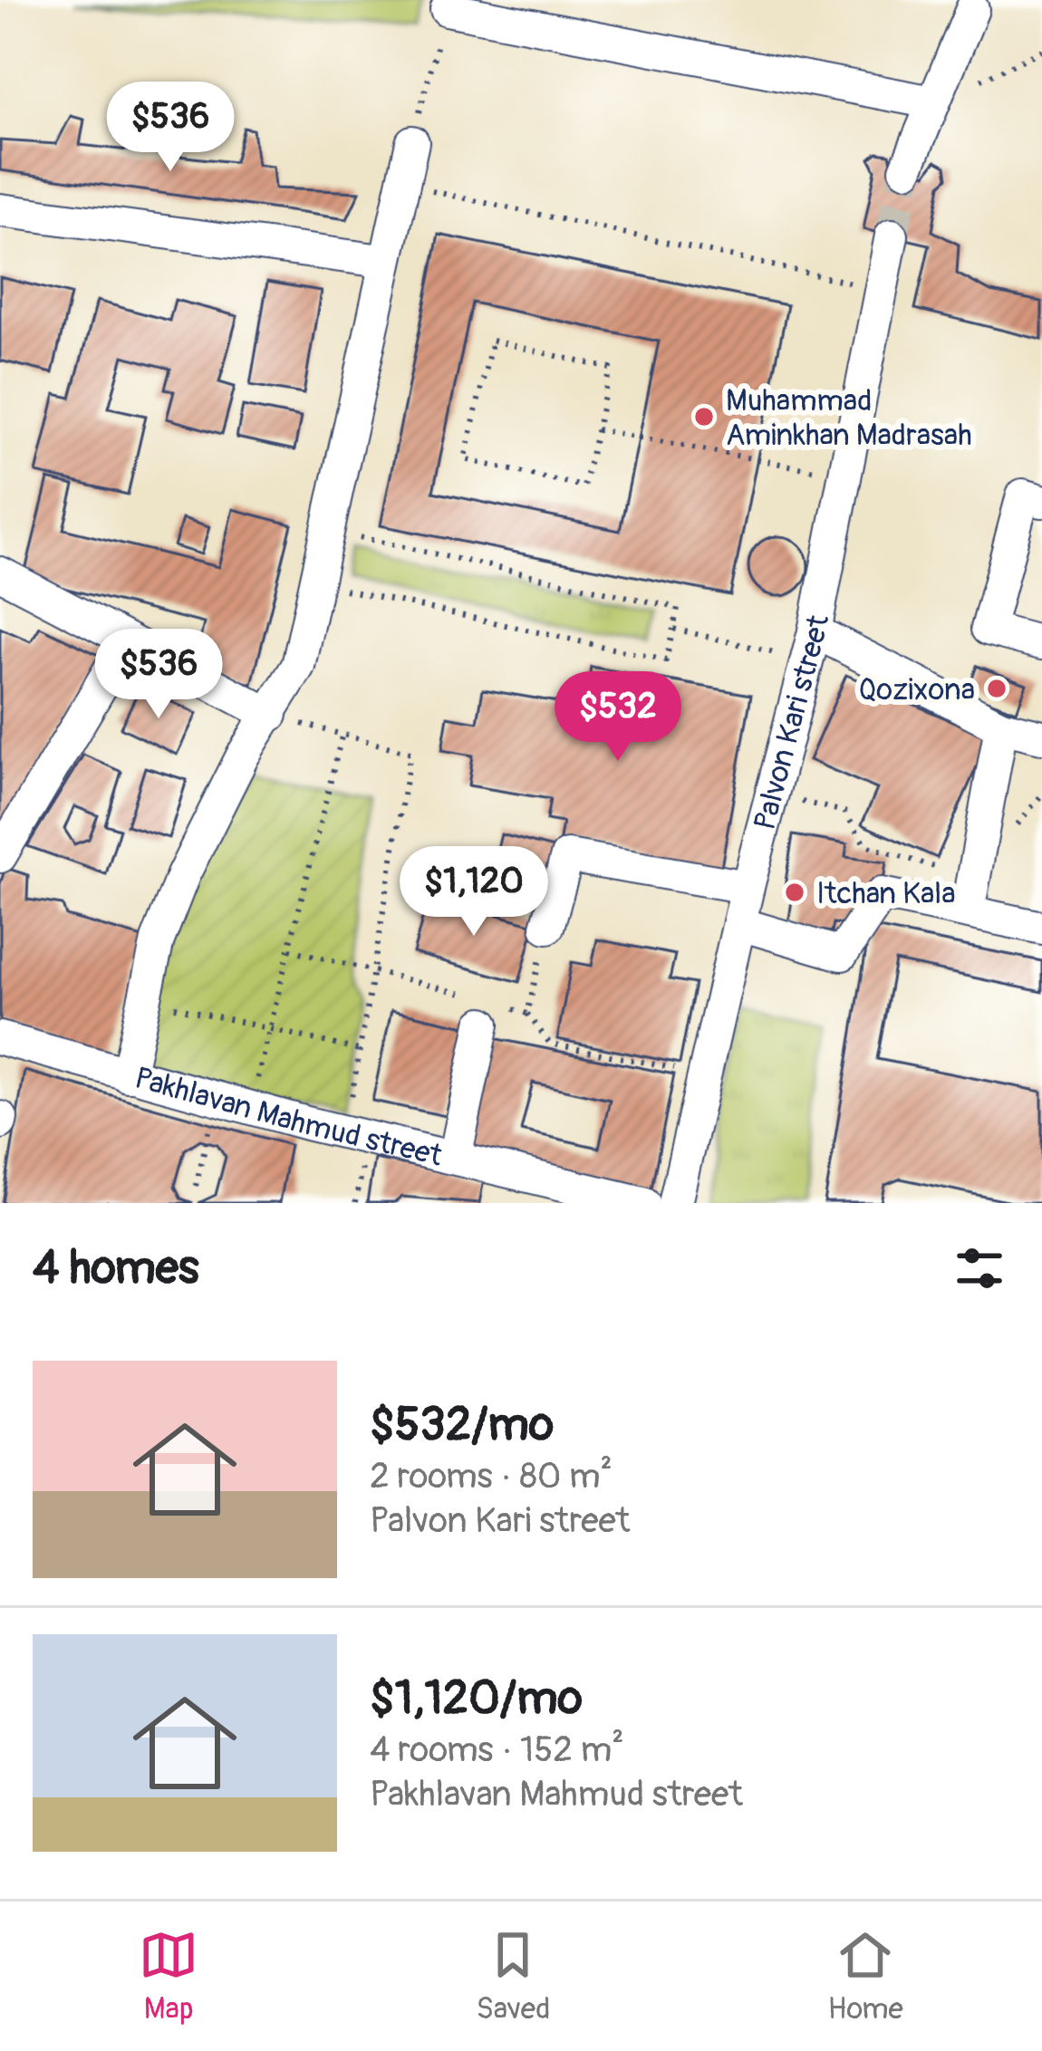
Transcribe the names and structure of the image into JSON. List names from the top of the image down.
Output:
{
  "streets": {
    "street": ["Palvon Kari street", "Pakhlavan Mahmud street"]
  },
  "places": ["Muhammad Aminkhan Madrasah", "Qozixona", "Itchan Kala"],
  "page": {
    "price": [
      "$536",
      "$536",
      "$532",
      "$1,120"
    ],
    "heading": "4 homes",
    "list": [
      {
        "name": "$532/mo",
        "note": "2 rooms · 80 m² · Palvon Kari street"
      },
      {
        "name": "$1,120/mo",
        "note": "4 rooms · 152 m² · Pakhlavan Mahmud street"
      }
    ],
    "tabs": ["Map", "Saved", "Home"]
  }
}
